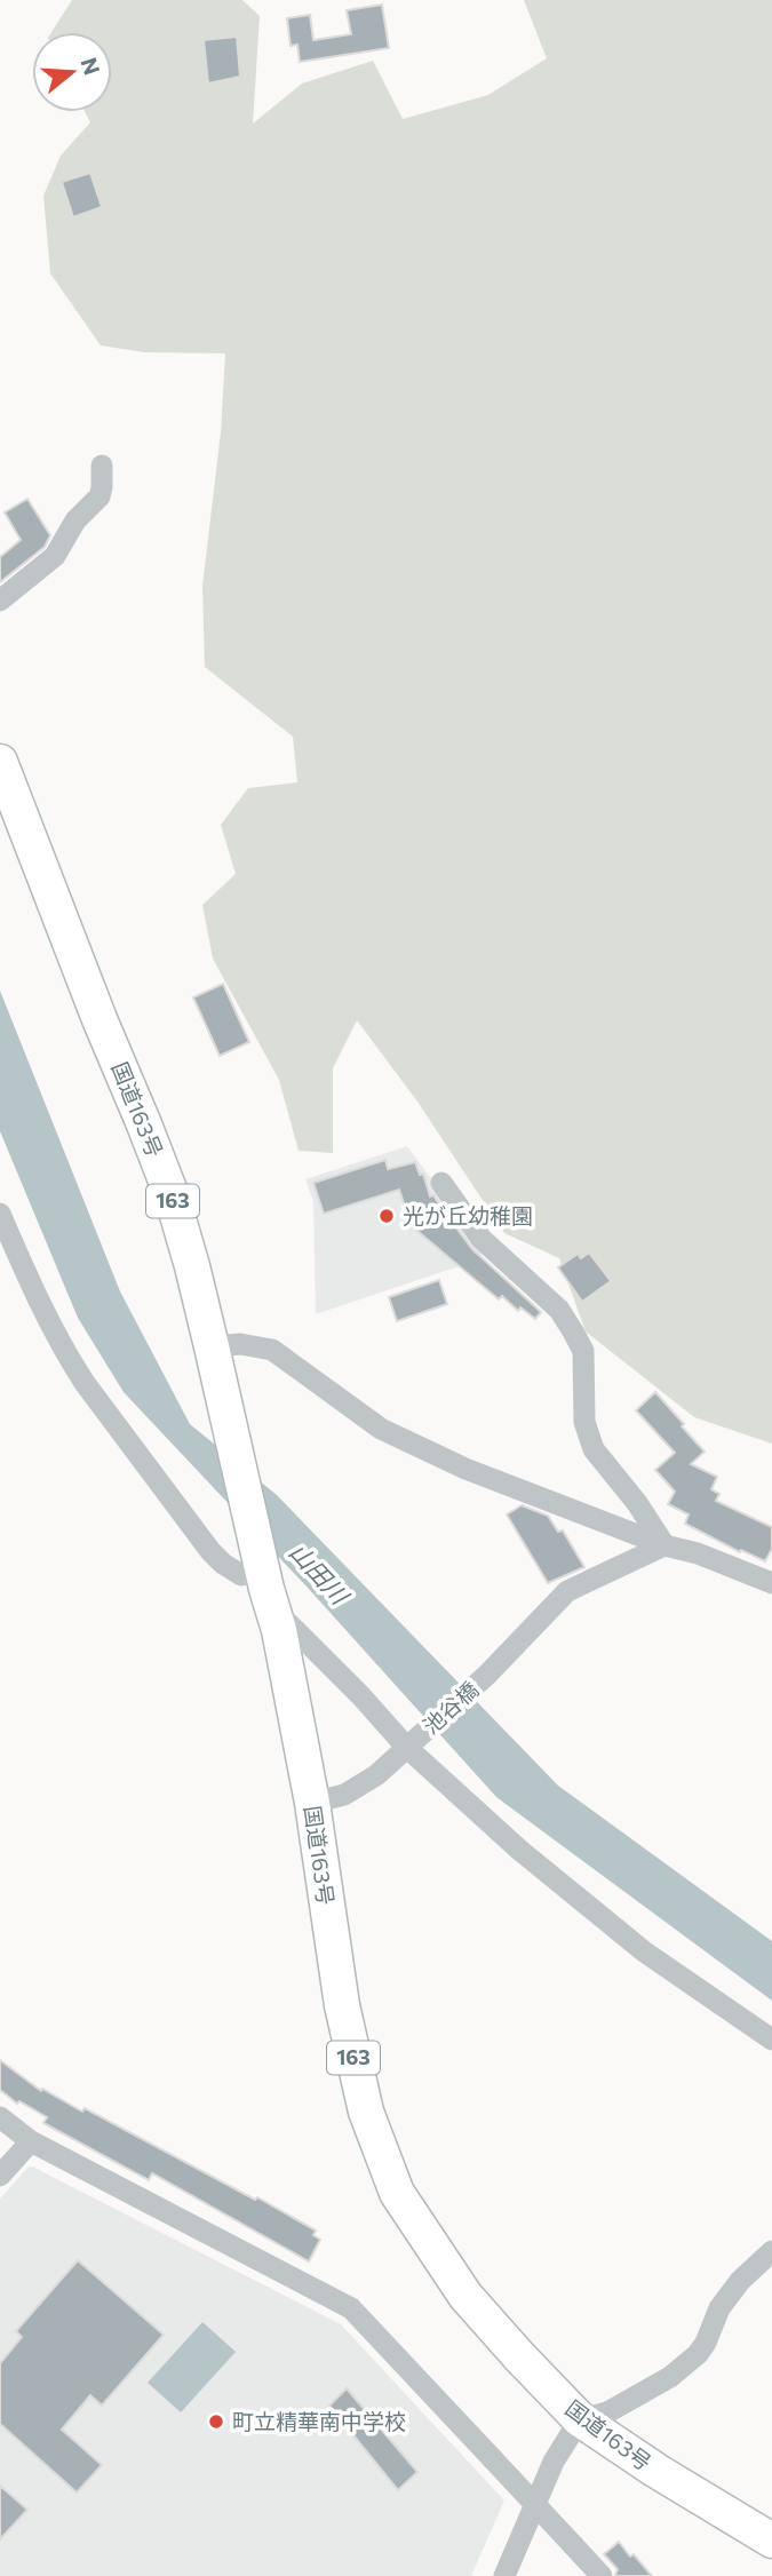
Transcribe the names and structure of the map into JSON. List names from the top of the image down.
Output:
{
  "streets": {
    "highway": ["国道163号", "163"],
    "street": ["池谷橋"]
  },
  "crossings": [
    ["国道163号", "池谷橋"]
  ],
  "water": ["山田川"],
  "places": ["光が丘幼稚園", "町立精華南中学校"],
  "north": "right"
}
